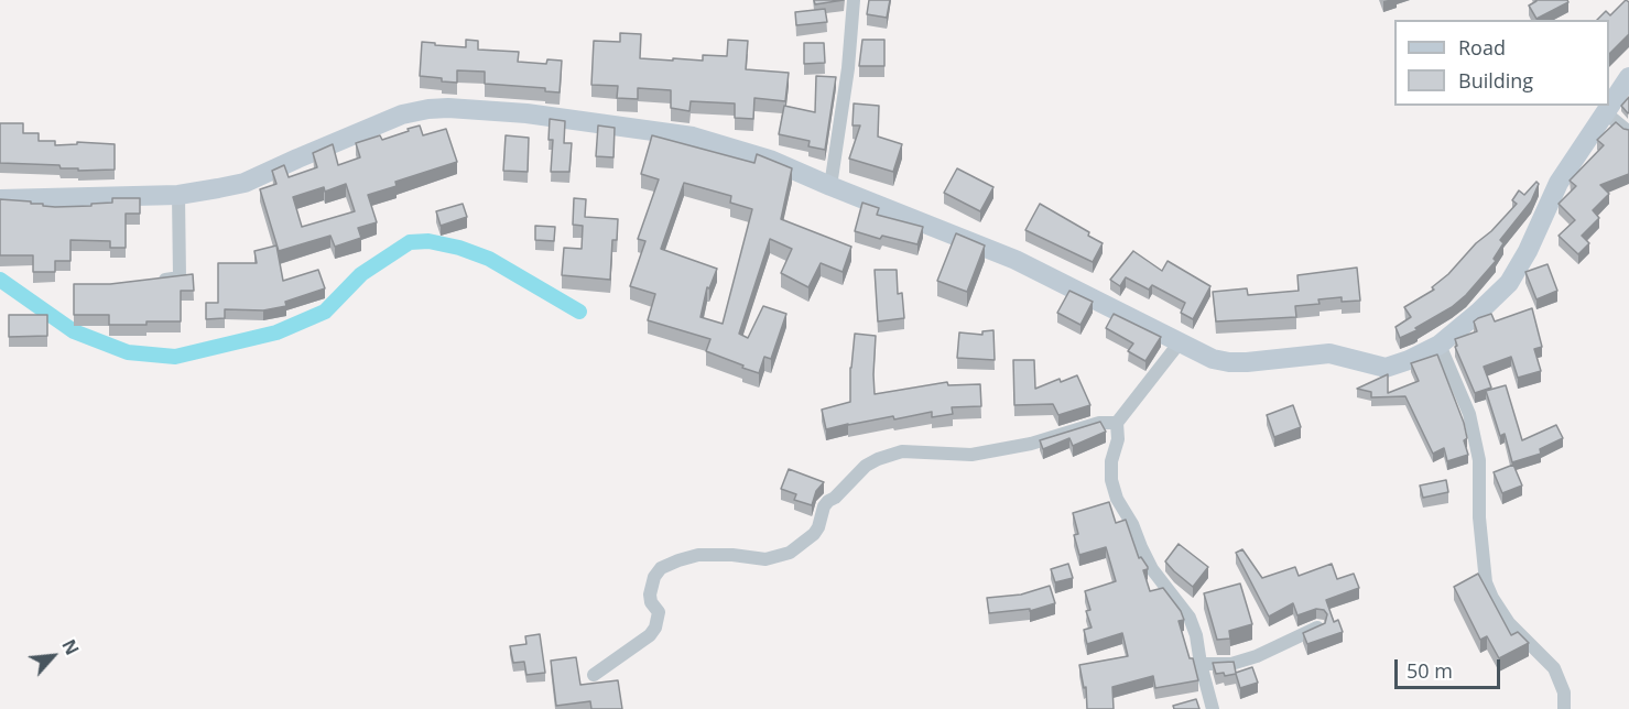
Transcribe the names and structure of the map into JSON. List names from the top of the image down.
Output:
{
  "legend": ["Road", "Building"],
  "scale_bar": "50 m",
  "north": "top right"
}
